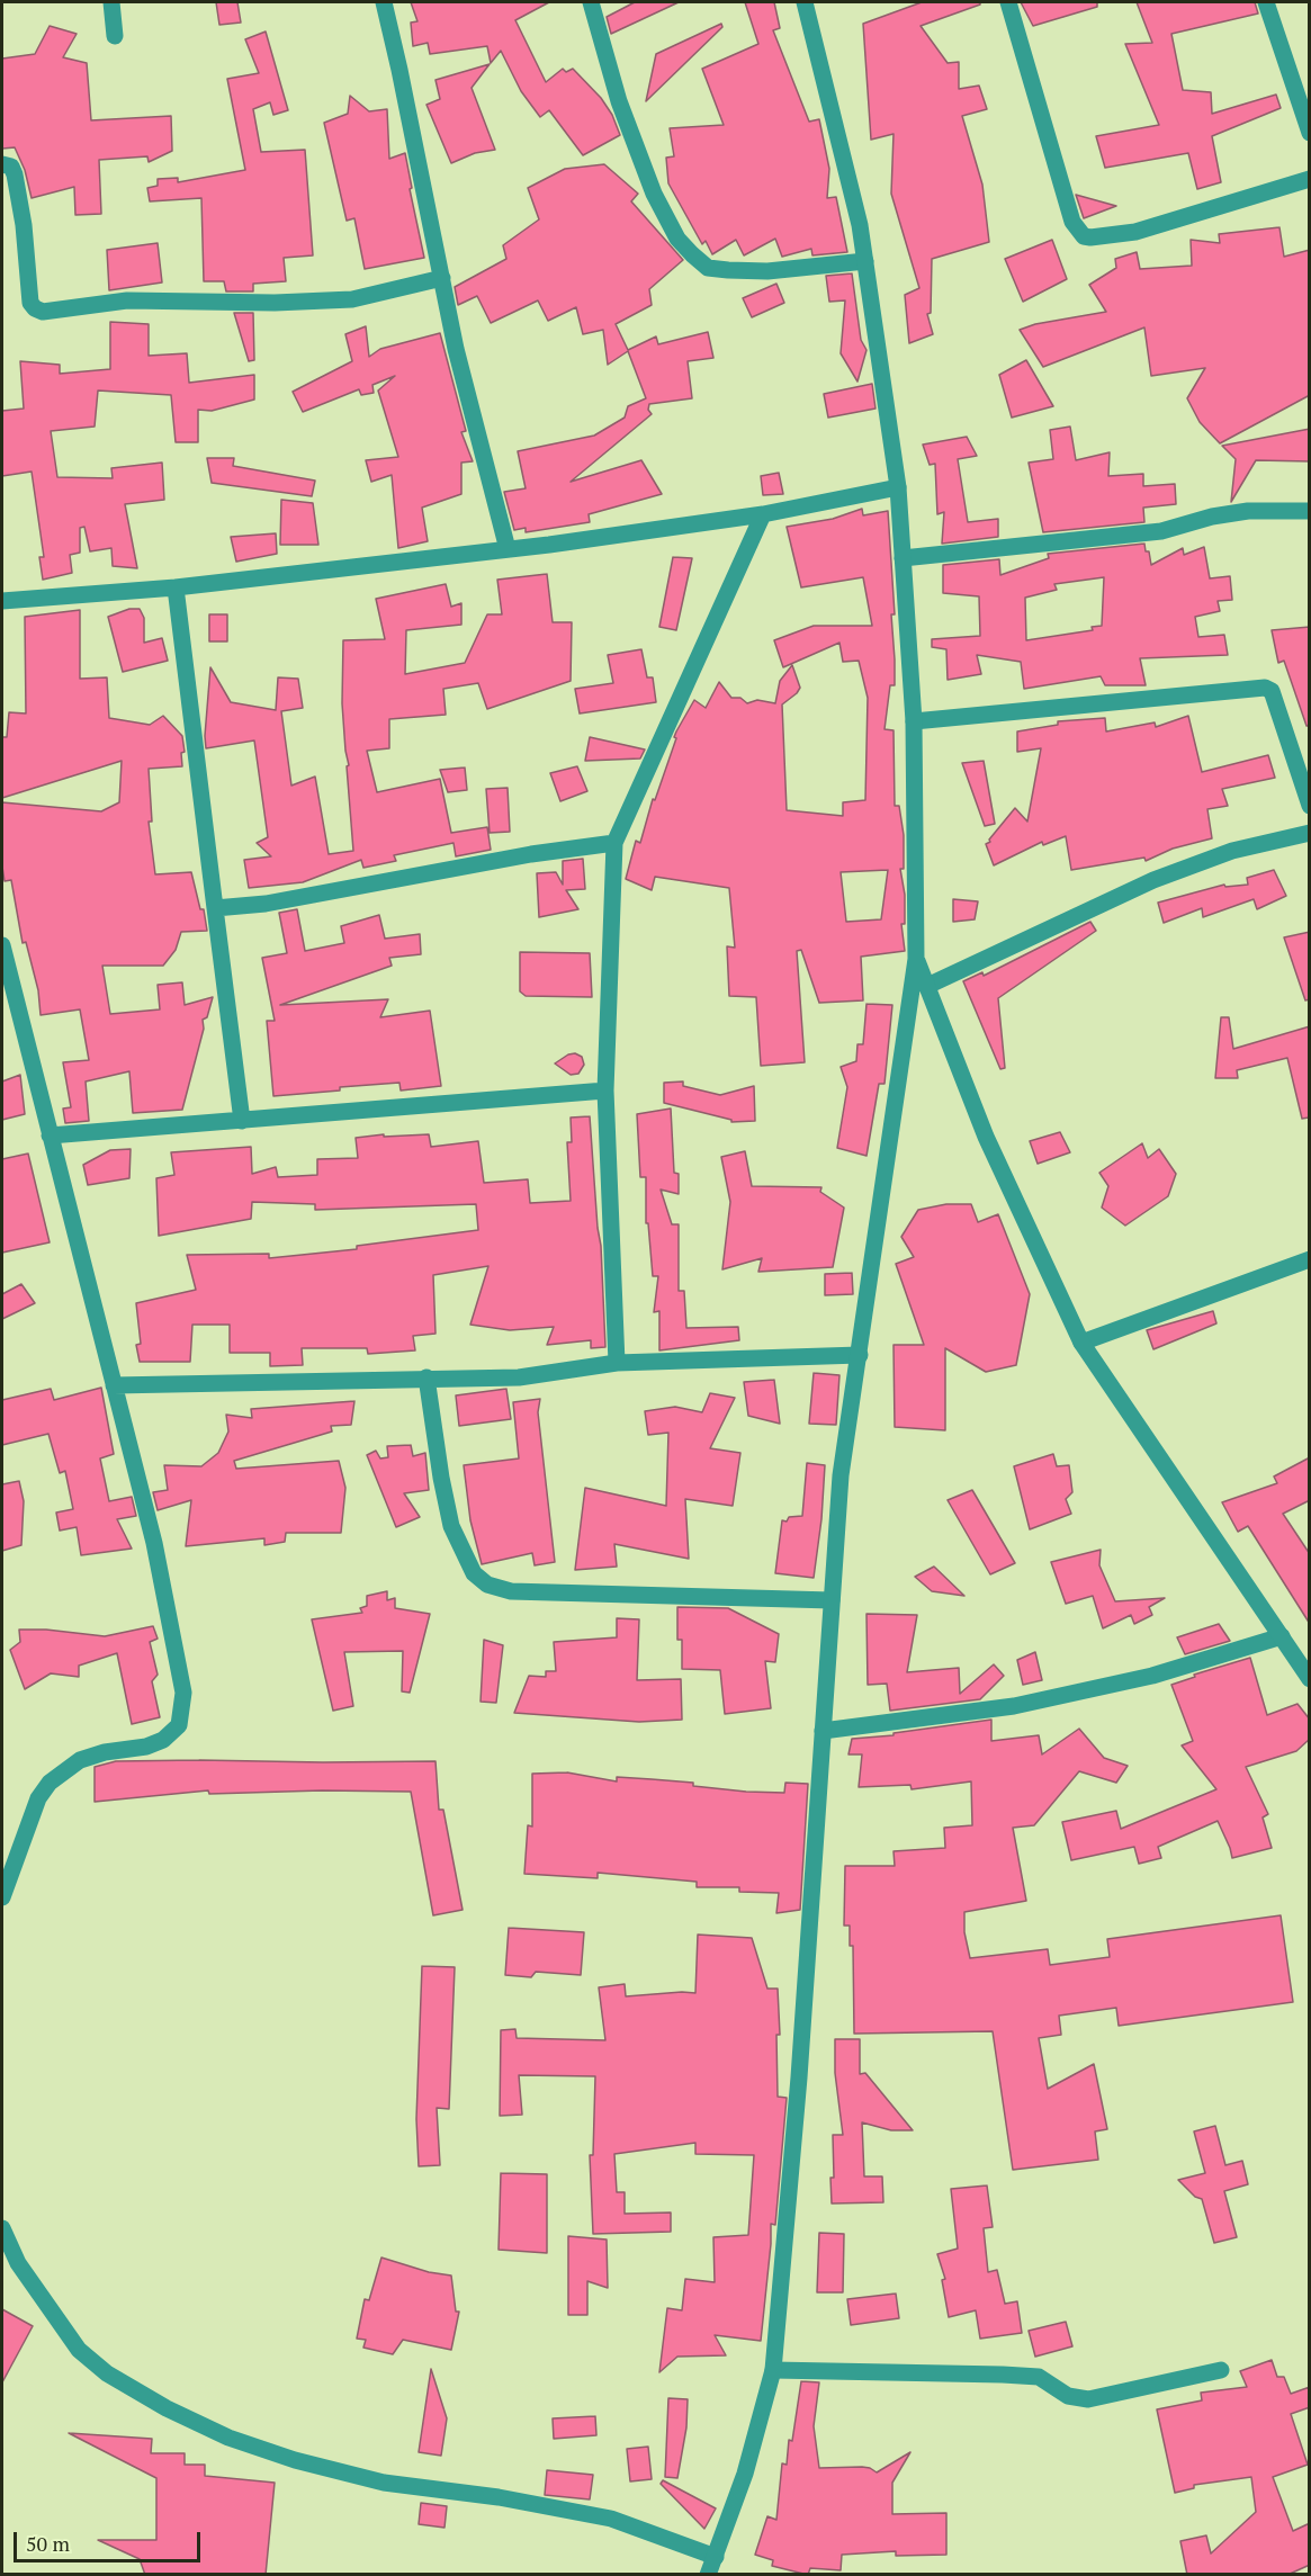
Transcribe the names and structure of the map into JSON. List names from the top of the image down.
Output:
{
  "scale_bar": "50 m"
}
